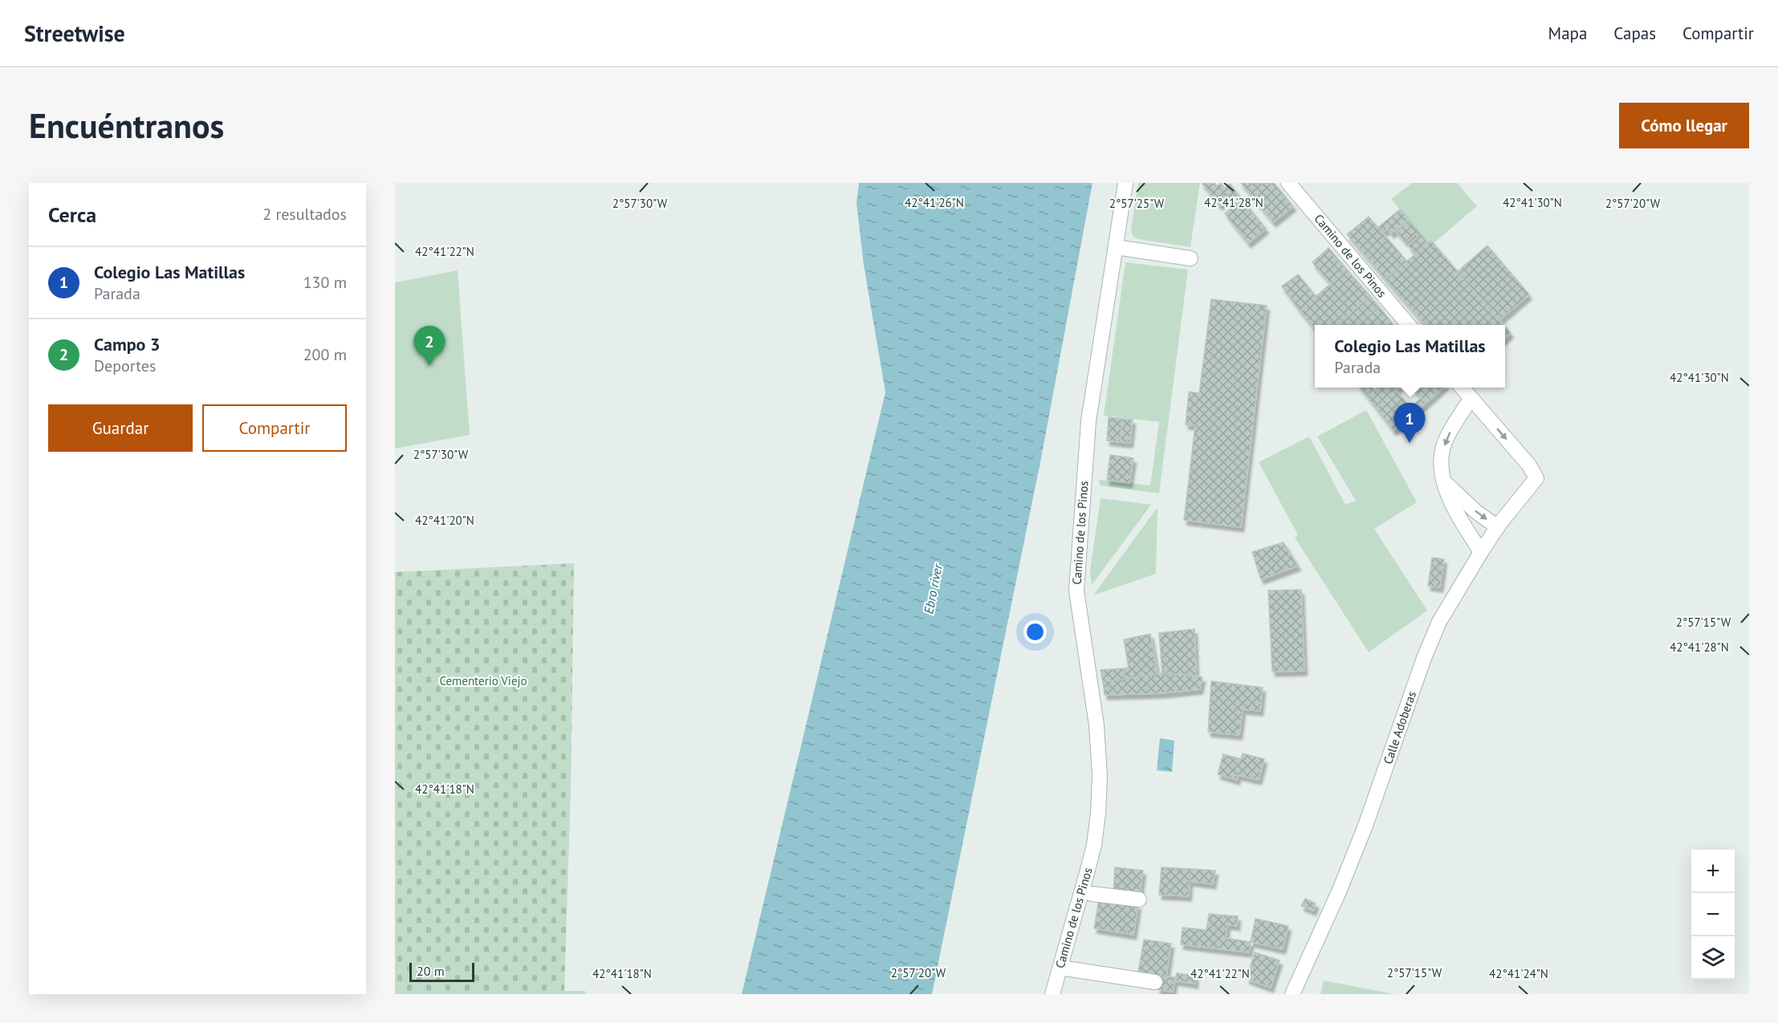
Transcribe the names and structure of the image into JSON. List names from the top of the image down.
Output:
{
  "streets": {
    "street": ["Camino de los Pinos", "Calle Adoberas"]
  },
  "water": ["Ebro river"],
  "parks": ["Cementerio Viejo"],
  "scale_bar": "20 m",
  "page": {
    "header": "Streetwise",
    "nav": ["Mapa", "Capas", "Compartir"],
    "buttons": [
      "Cómo llegar",
      ["Guardar", "Compartir"]
    ],
    "title": "Encuéntranos",
    "heading": ["Cerca", "2 resultados"],
    "list": [
      {
        "mark": "1",
        "name": "Colegio Las Matillas",
        "note": "Parada",
        "value": "130 m"
      },
      {
        "mark": "2",
        "name": "Campo 3",
        "note": "Deportes",
        "value": "200 m"
      }
    ],
    "popup": ["Colegio Las Matillas", "Parada"],
    "pins": ["2", "1"],
    "map_buttons": ["+", "−"],
    "scale": "20 m"
  },
  "coordinates": [
    "42°41'30\"N",
    "42°41'26\"N",
    "42°41'28\"N",
    "2°57'30\"W",
    "2°57'25\"W",
    "2°57'20\"W",
    "42°41'22\"N",
    "42°41'20\"N",
    "2°57'15\"W",
    "42°41'18\"N",
    "42°41'24\"N"
  ]
}
